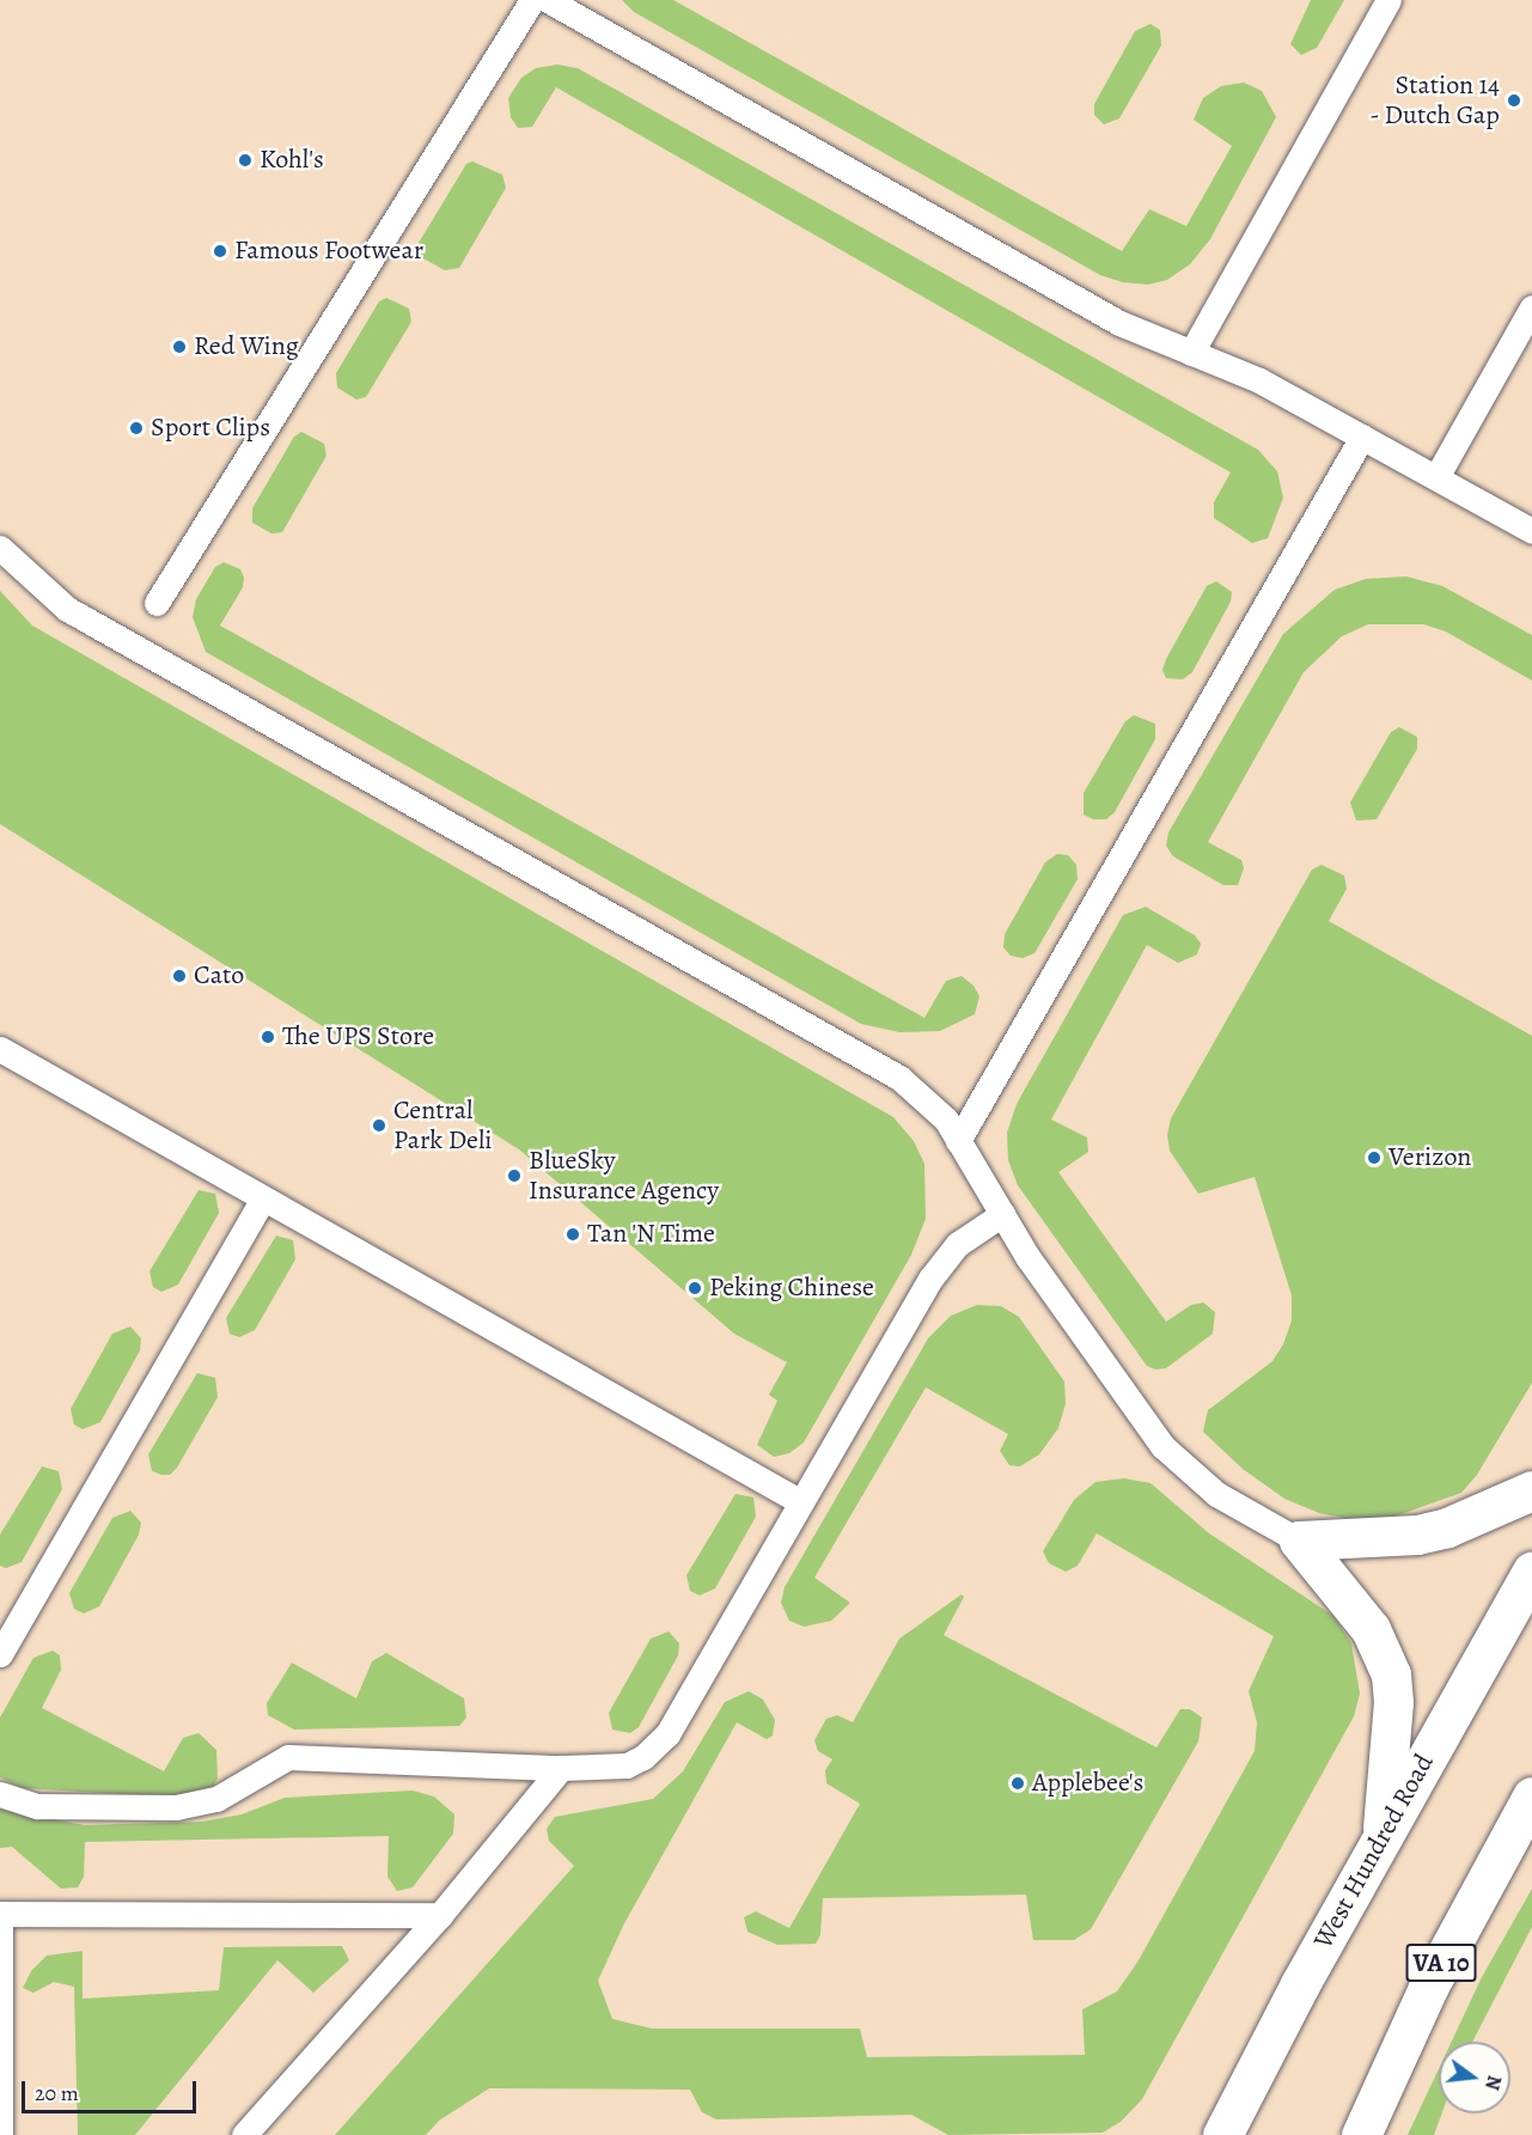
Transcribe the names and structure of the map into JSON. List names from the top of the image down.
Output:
{
  "streets": {
    "main road": ["West Hundred Road", "VA 10"]
  },
  "places": [
    "Station 14 - Dutch Gap",
    "Kohl's",
    "Famous Footwear",
    "Red Wing",
    "Sport Clips",
    "Cato",
    "The UPS Store",
    "Central Park Deli",
    "Verizon",
    "BlueSky Insurance Agency",
    "Tan 'N Time",
    "Peking Chinese",
    "Applebee's"
  ],
  "scale_bar": "20 m",
  "north": "right"
}
